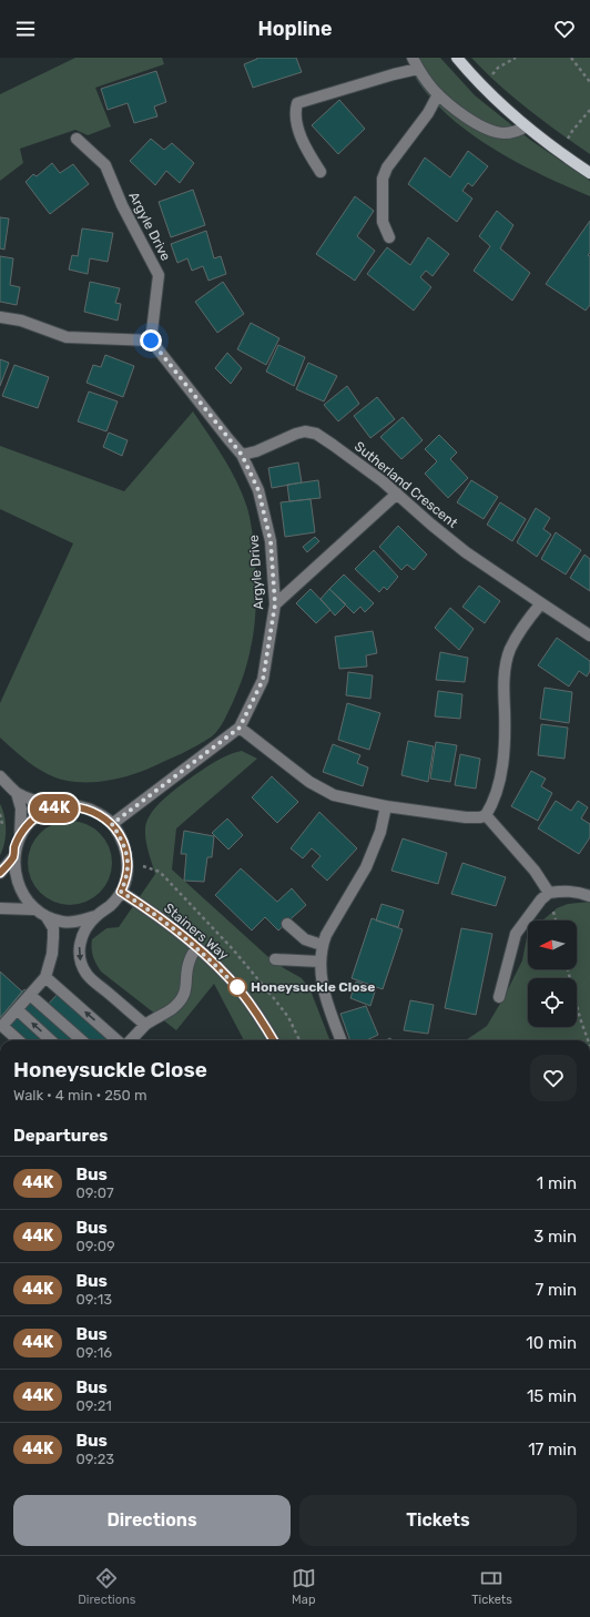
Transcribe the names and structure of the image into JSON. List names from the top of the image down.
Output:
{
  "streets": {
    "street": ["Argyle Drive", "Sutherland Crescent", "Stainers Way"]
  },
  "crossings": [
    ["Argyle Drive", "Sutherland Crescent"],
    ["Argyle Drive", "Stainers Way"]
  ],
  "places": ["Honeysuckle Close"],
  "lines": ["bus line 44K"],
  "north": "left",
  "page": {
    "header": "Hopline",
    "on_map": "44K",
    "heading": [
      ["Honeysuckle Close", "Walk · 4 min · 250 m"],
      "Departures"
    ],
    "list": [
      {
        "mark": "44K",
        "name": "Bus",
        "note": "09:07",
        "value": "1 min"
      },
      {
        "mark": "44K",
        "name": "Bus",
        "note": "09:09",
        "value": "3 min"
      },
      {
        "mark": "44K",
        "name": "Bus",
        "note": "09:13",
        "value": "7 min"
      },
      {
        "mark": "44K",
        "name": "Bus",
        "note": "09:16",
        "value": "10 min"
      },
      {
        "mark": "44K",
        "name": "Bus",
        "note": "09:21",
        "value": "15 min"
      },
      {
        "mark": "44K",
        "name": "Bus",
        "note": "09:23",
        "value": "17 min"
      }
    ],
    "buttons": ["Directions", "Tickets"],
    "tabs": ["Directions", "Map", "Tickets"]
  }
}
